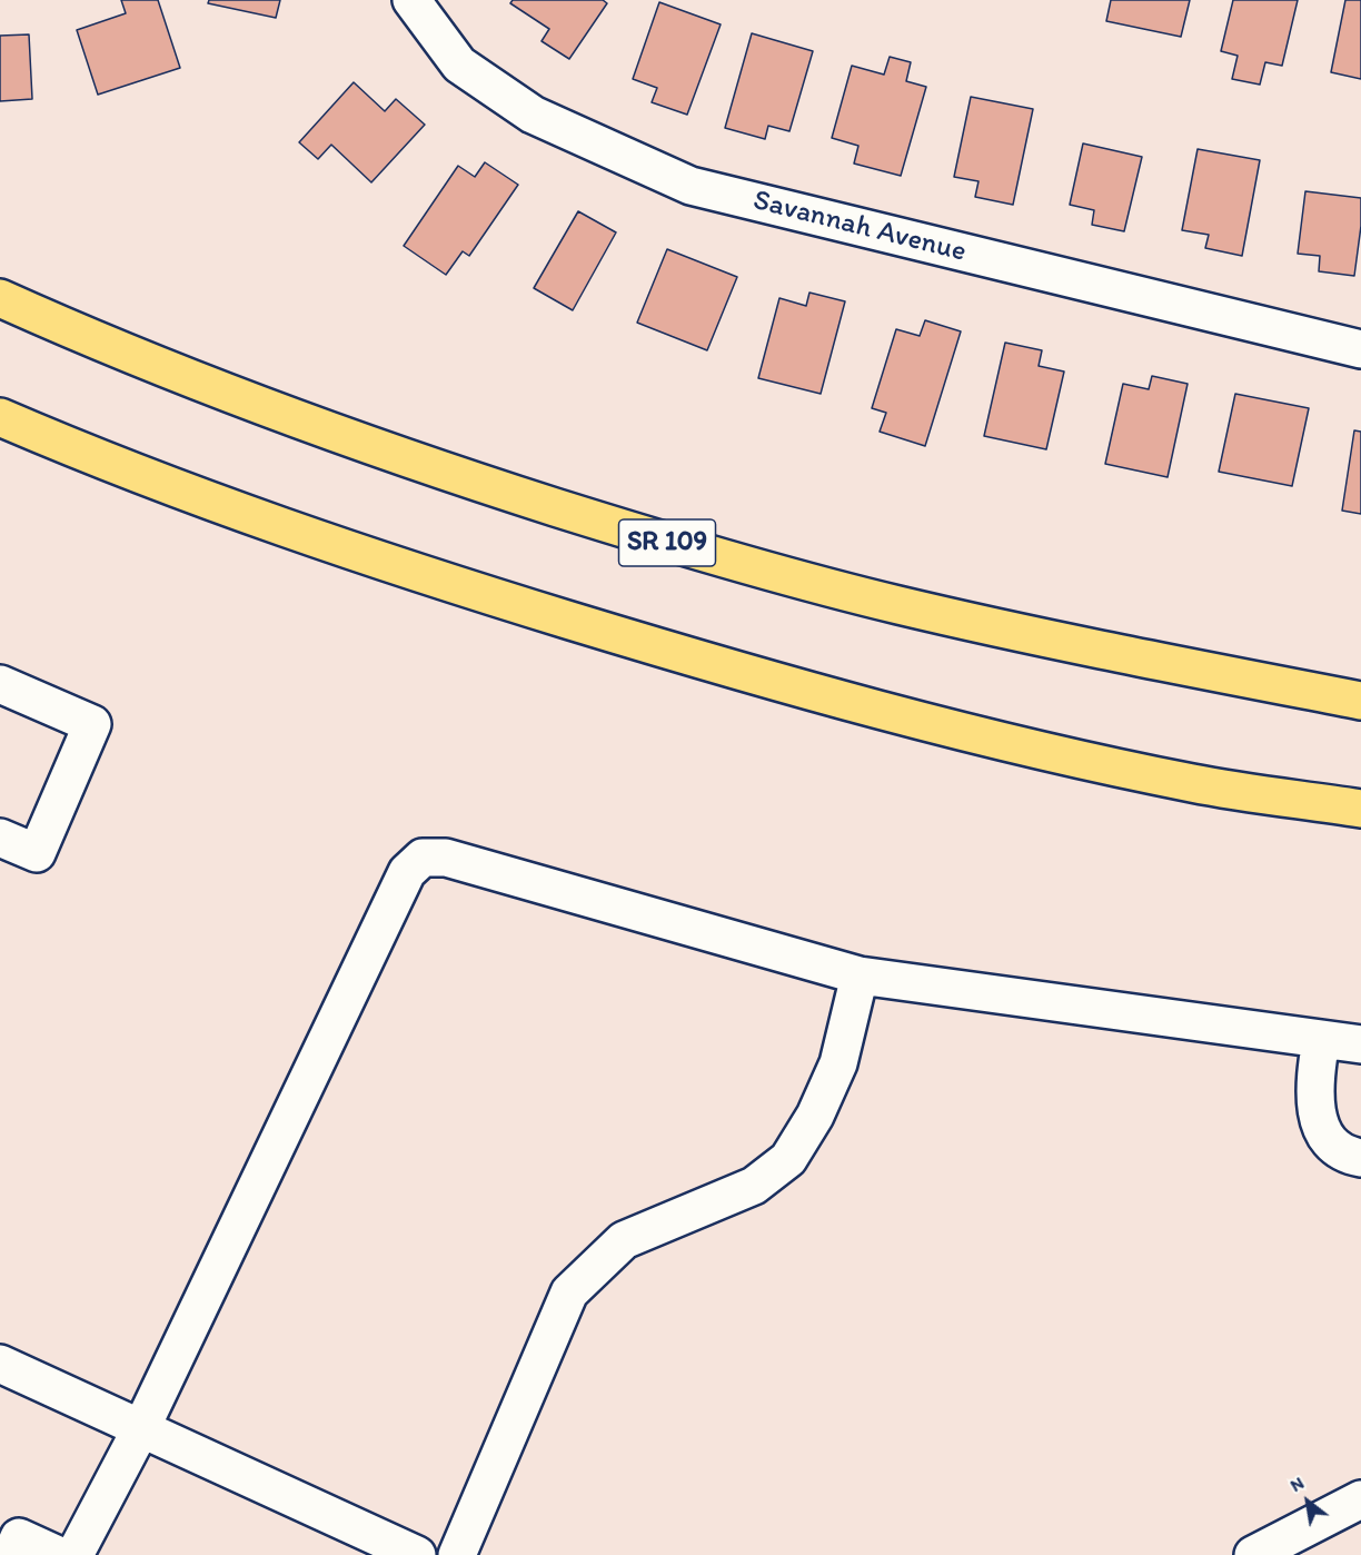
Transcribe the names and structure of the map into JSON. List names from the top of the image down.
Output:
{
  "streets": {
    "highway": ["SR 109"],
    "street": ["Savannah Avenue"]
  },
  "north": "top left"
}
